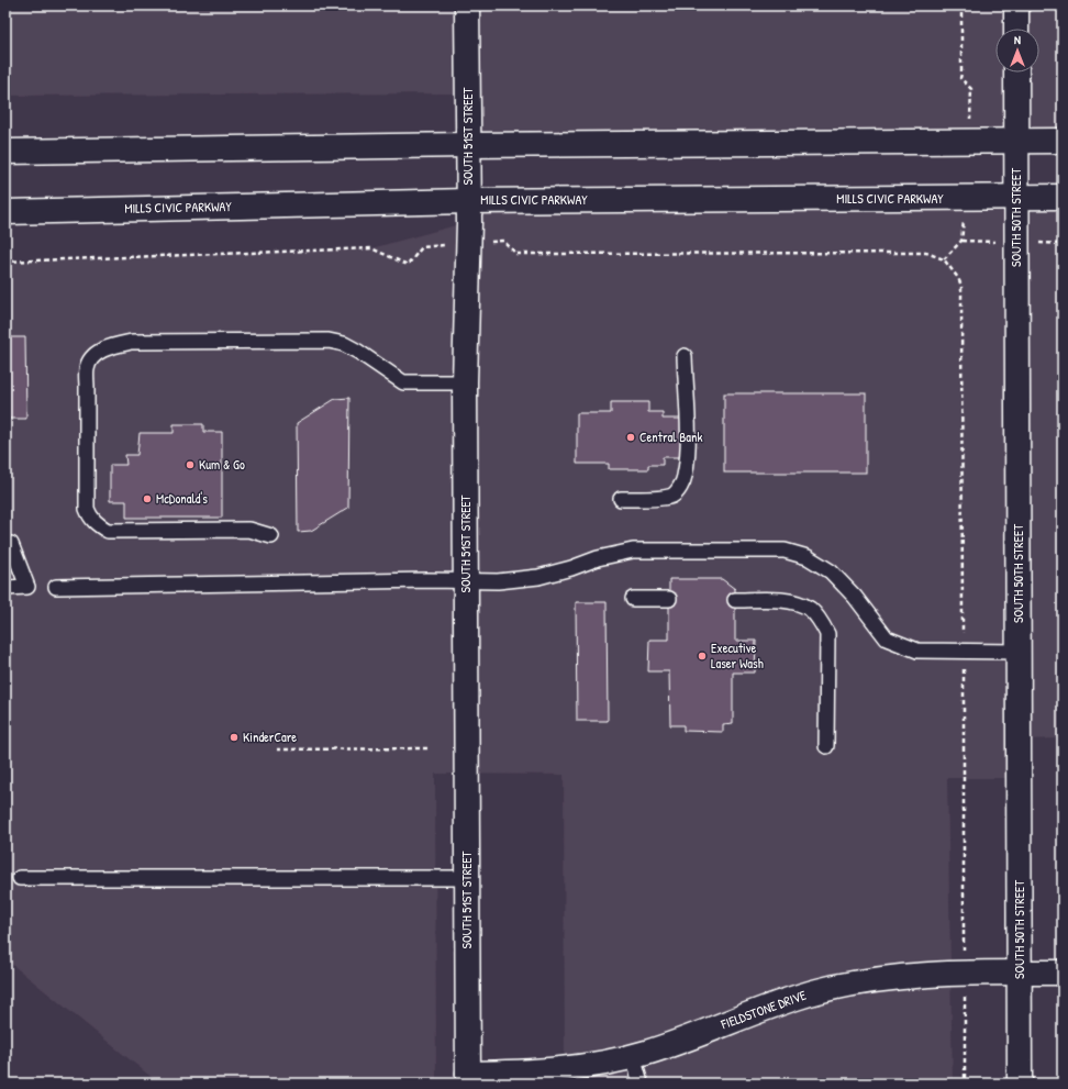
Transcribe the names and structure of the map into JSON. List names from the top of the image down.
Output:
{
  "streets": {
    "main road": [
      "SOUTH 51ST STREET",
      "MILLS CIVIC PARKWAY",
      "SOUTH 50TH STREET",
      "FIELDSTONE DRIVE"
    ]
  },
  "crossings": [
    ["SOUTH 51ST STREET", "MILLS CIVIC PARKWAY"],
    ["SOUTH 51ST STREET", "FIELDSTONE DRIVE"],
    ["MILLS CIVIC PARKWAY", "SOUTH 50TH STREET"],
    ["SOUTH 50TH STREET", "FIELDSTONE DRIVE"]
  ],
  "places": [
    "Central Bank",
    "Kum & Go",
    "McDonald's",
    "Executive Laser Wash",
    "KinderCare"
  ],
  "north": "top"
}
